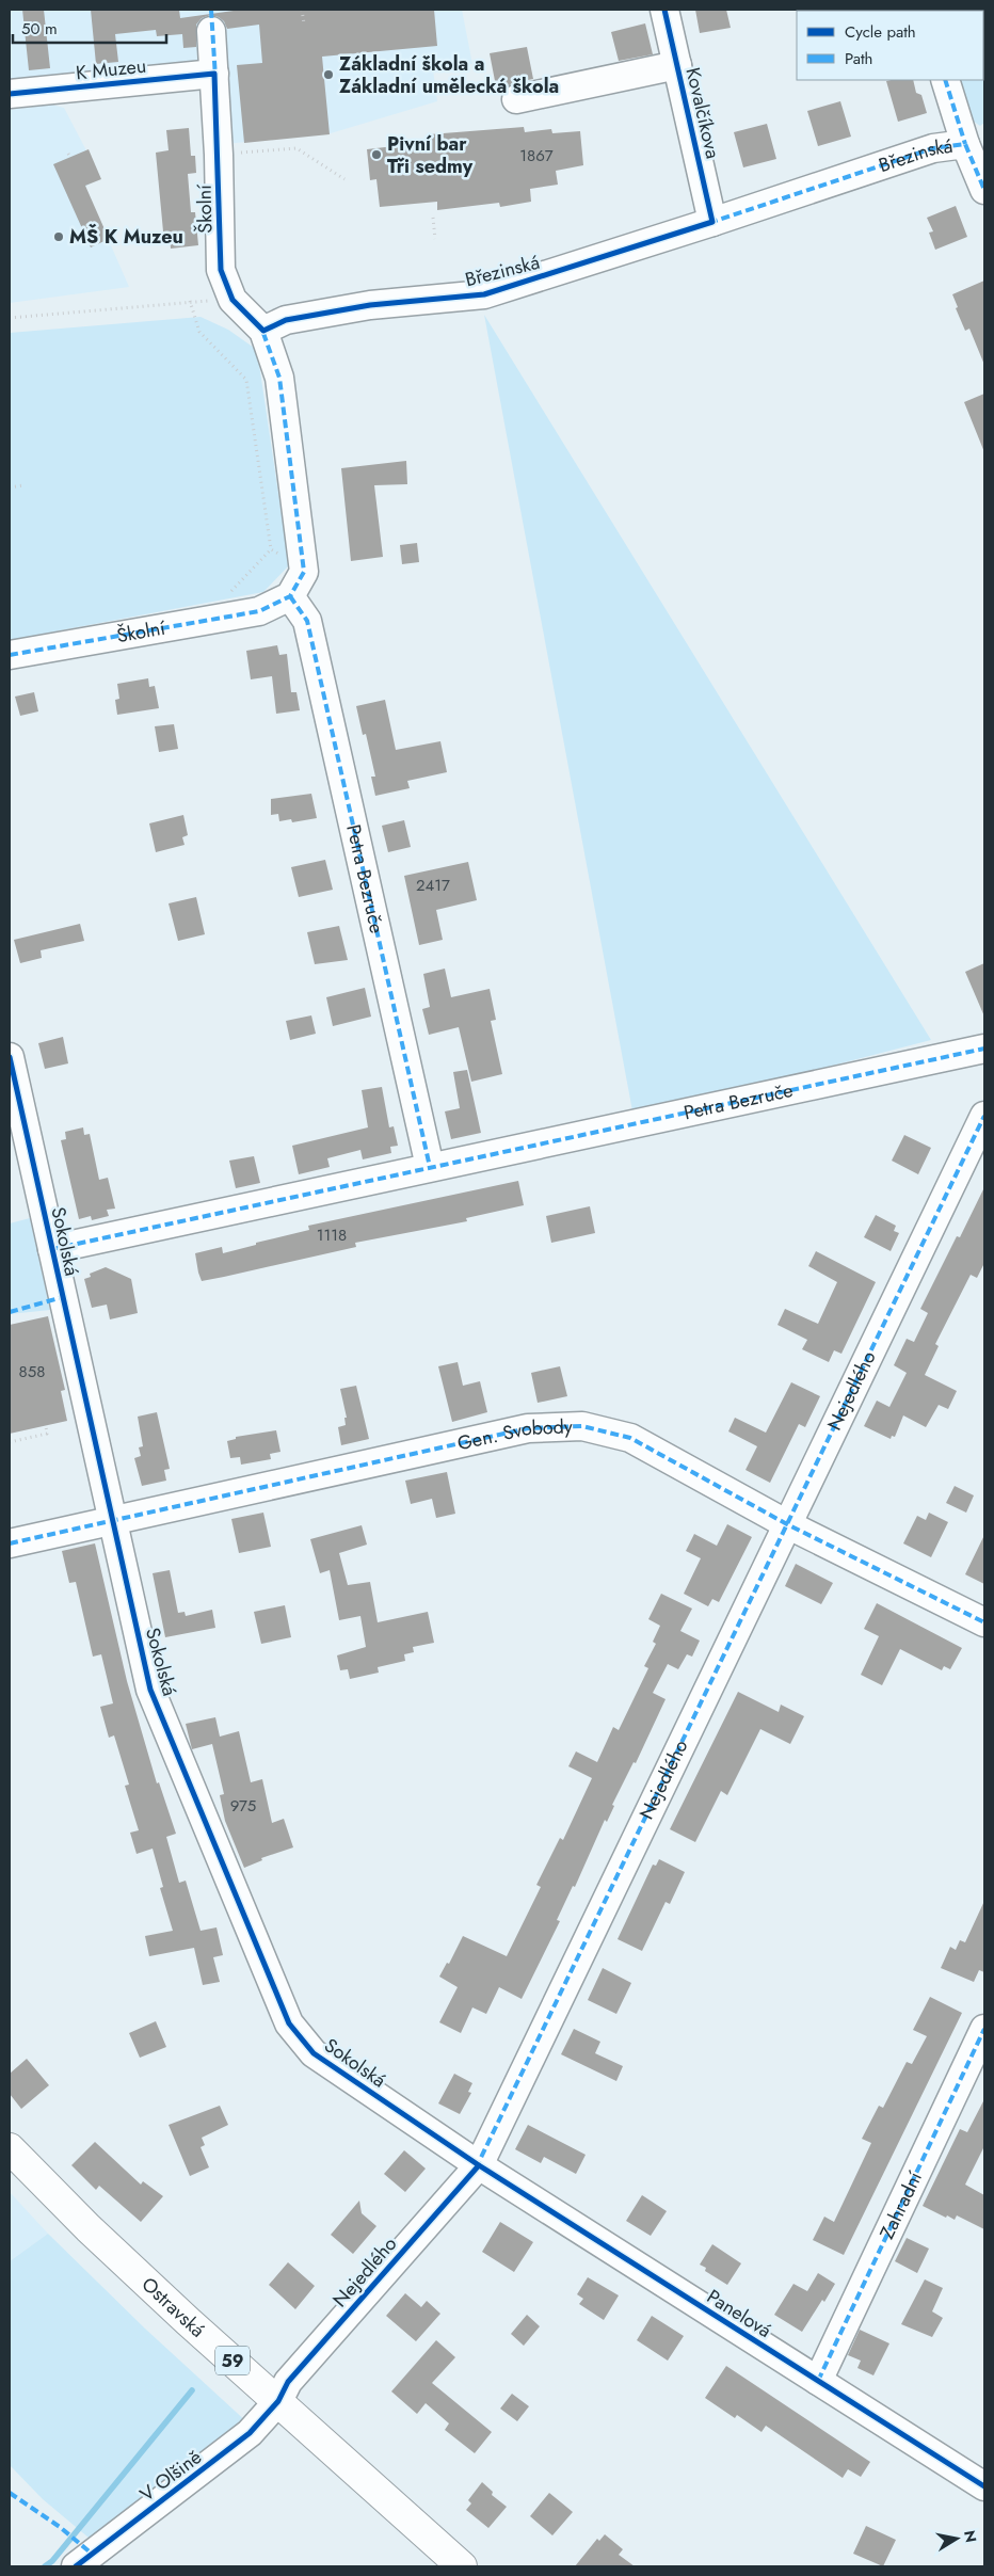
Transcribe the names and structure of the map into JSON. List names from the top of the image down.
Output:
{
  "streets": {
    "main road": ["Ostravská", "59"],
    "street": [
      "K Muzeu",
      "Kovalčíkova",
      "Březinská",
      "Školní",
      "Petra Bezruče",
      "Sokolská",
      "Nejedlého",
      "Gen. Svobody",
      "Zahradní",
      "Panelová",
      "V Olšině"
    ]
  },
  "crossings": [
    ["K Muzeu", "Školní"],
    ["Kovalčíkova", "Březinská"],
    ["Březinská", "Školní"],
    ["Školní", "Petra Bezruče"],
    ["Petra Bezruče", "Sokolská"],
    ["Sokolská", "Nejedlého"],
    ["Sokolská", "Gen. Svobody"],
    ["Sokolská", "Panelová"],
    ["Nejedlého", "Gen. Svobody"],
    ["Nejedlého", "Ostravská"],
    ["Nejedlého", "Panelová"],
    ["Nejedlého", "V Olšině"],
    ["Zahradní", "Panelová"],
    ["Ostravská", "V Olšině"]
  ],
  "places": ["Základní škola a Základní umělecká škola", "Pivní bar Tři sedmy", "MŠ K Muzeu"],
  "house_numbers": [
    "1867",
    "2417",
    "1118",
    "858",
    "975"
  ],
  "legend": ["Cycle path", "Path"],
  "scale_bar": "50 m",
  "north": "right"
}
